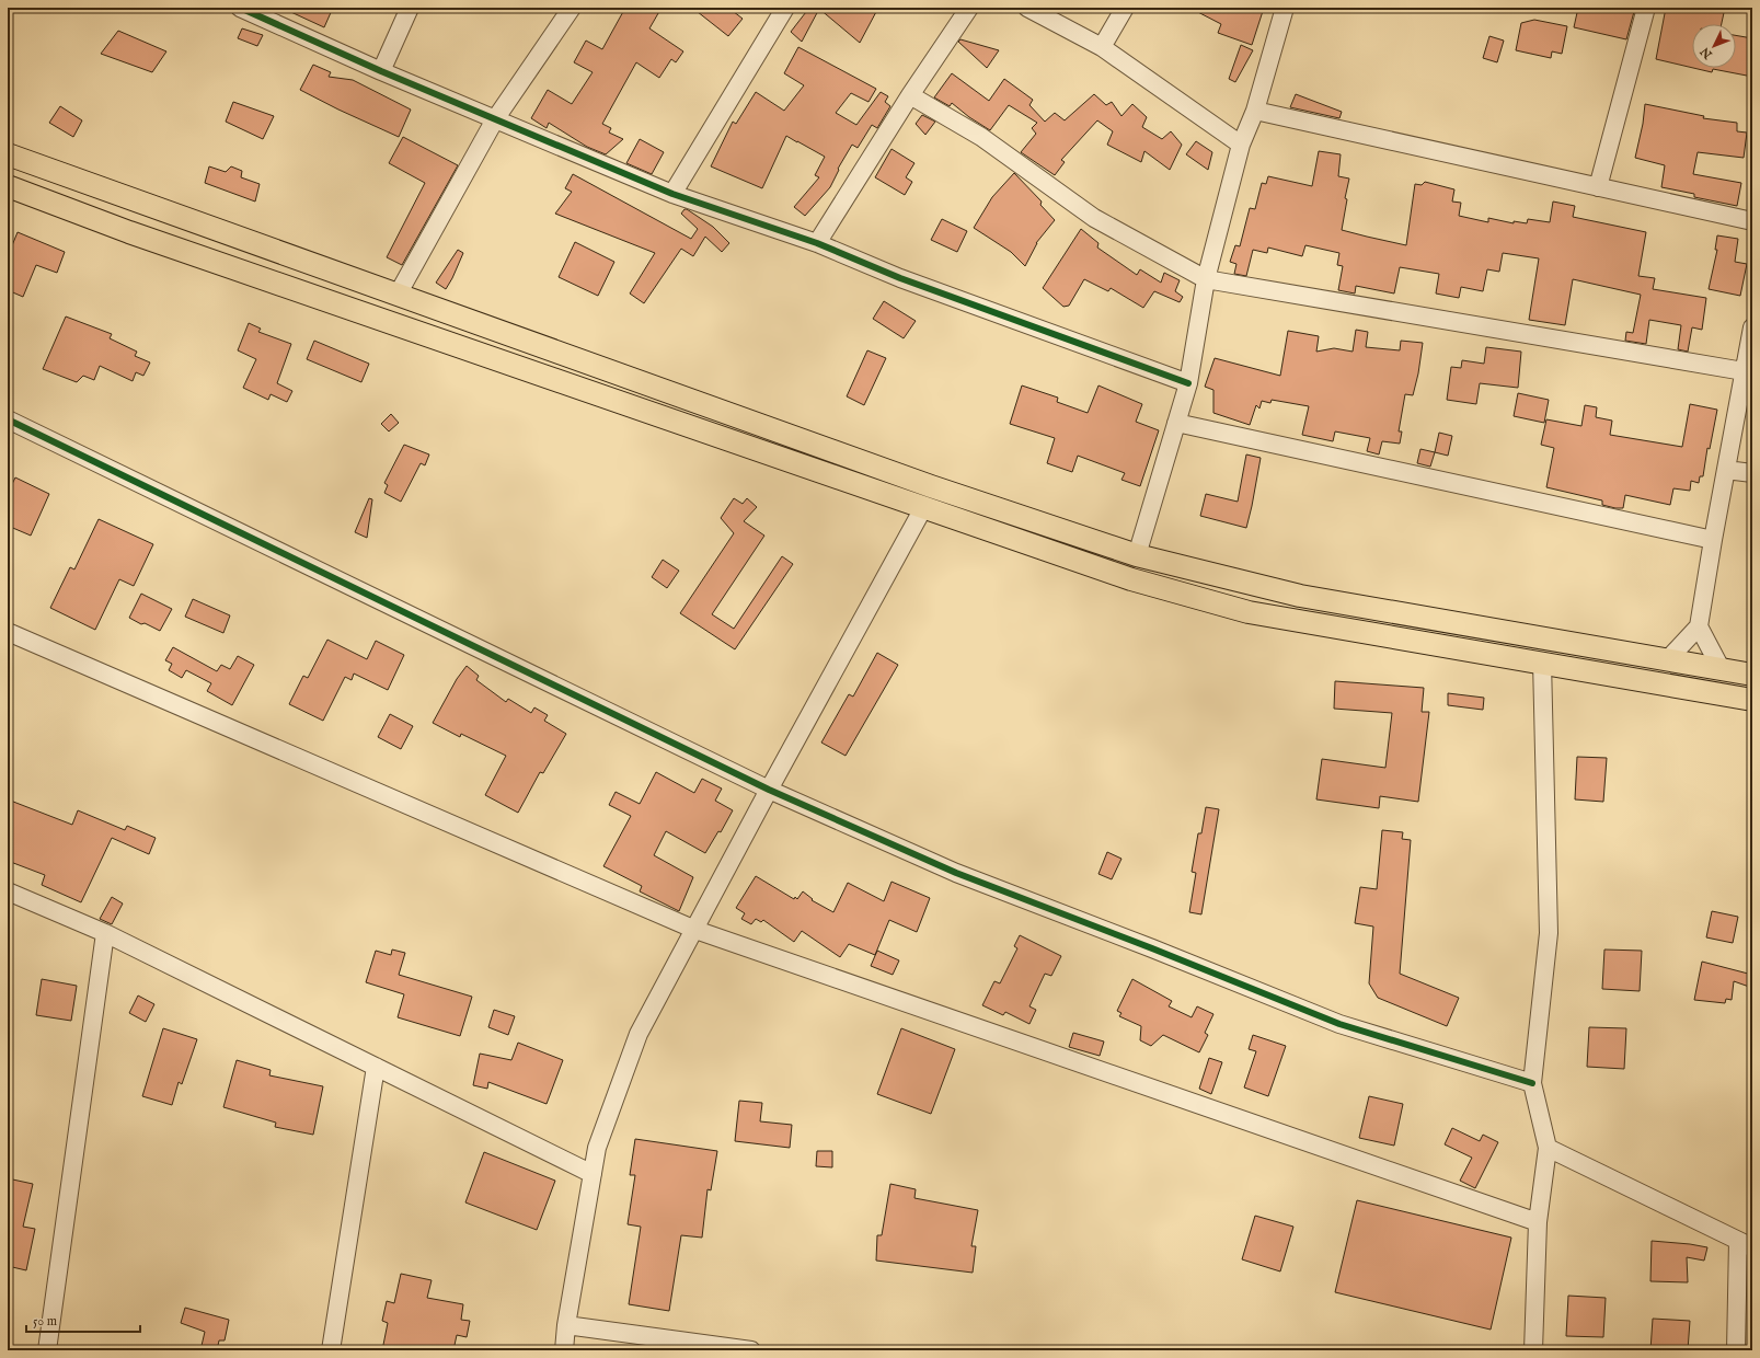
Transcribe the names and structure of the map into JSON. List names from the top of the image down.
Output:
{
  "scale_bar": "50 m",
  "north": "bottom left"
}
